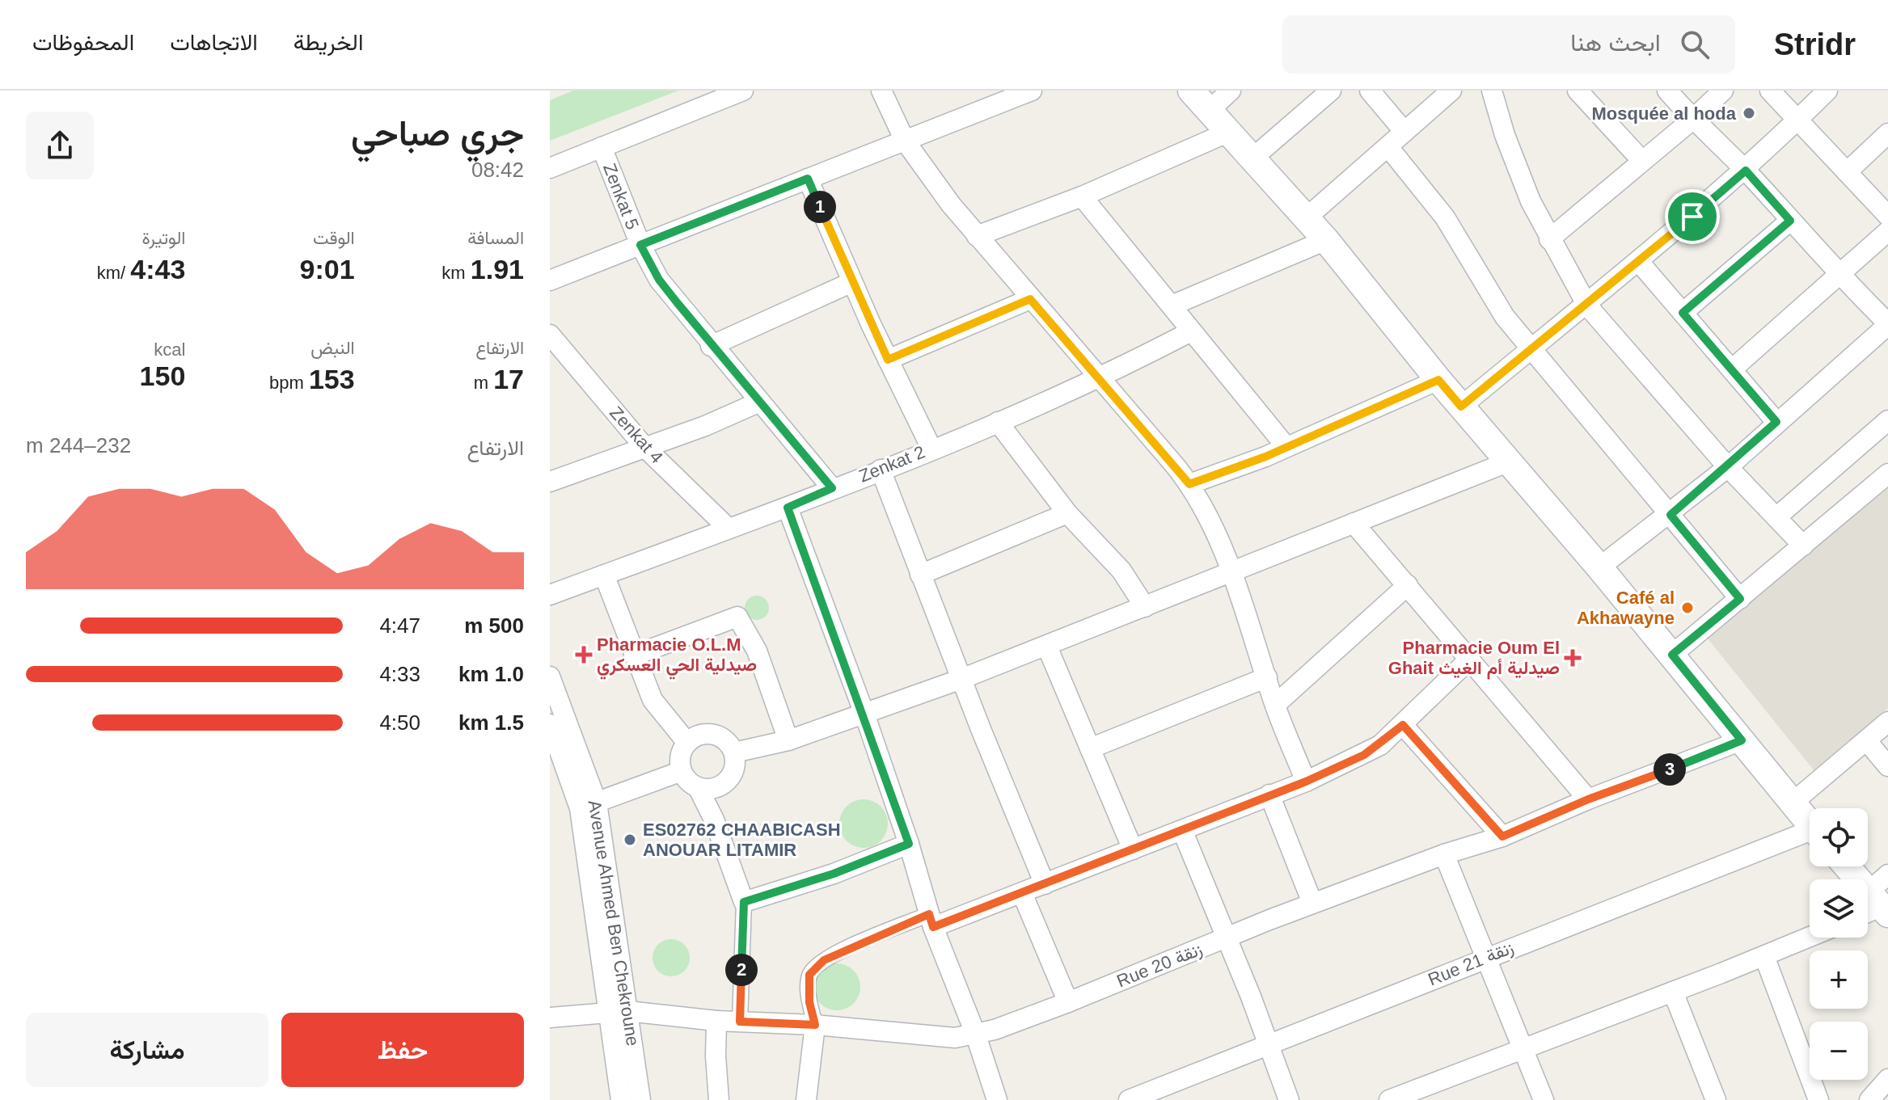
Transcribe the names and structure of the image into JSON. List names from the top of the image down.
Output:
{
  "streets": {
    "street": [
      "Zenkat 5",
      "Zenkat 4",
      "Zenkat 2",
      "Avenue Ahmed Ben Chekroune",
      "Rue 21 زنقة",
      "Rue 20 زنقة"
    ]
  },
  "crossings": [
    ["Zenkat 5", "Zenkat 2"],
    ["Zenkat 4", "Zenkat 2"],
    ["Avenue Ahmed Ben Chekroune", "Rue 20 زنقة"]
  ],
  "places": {
    "other": ["Mosquée al hoda", "Café al Akhawayne", "ES02762 CHAABICASH ANOUAR LITAMIR"],
    "health": ["Pharmacie O.L.M صيدلية الحي العسكري", "Pharmacie Oum El Ghait صيدلية أم الغيث"]
  },
  "page": {
    "header": "Stridr",
    "search": "ابحث هنا",
    "nav": ["الخريطة", "الاتجاهات", "المحفوظات"],
    "heading": ["جري صباحي", "08:42"],
    "pins": ["1", "3", "2"],
    "stats": [
      ["المسافة", "1.91 km"],
      ["الوقت", "9:01"],
      ["الوتيرة", "4:43 /km"],
      ["الارتفاع", "17 m"],
      ["النبض", "153 bpm"],
      ["kcal", "150"]
    ],
    "chart": ["الارتفاع", "232–244 m"],
    "list": [
      {
        "name": "500 m",
        "note": "4:47"
      },
      {
        "name": "1.0 km",
        "note": "4:33"
      },
      {
        "name": "1.5 km",
        "note": "4:50"
      }
    ],
    "map_buttons": ["+", "−"],
    "buttons": ["حفظ", "مشاركة"]
  }
}
